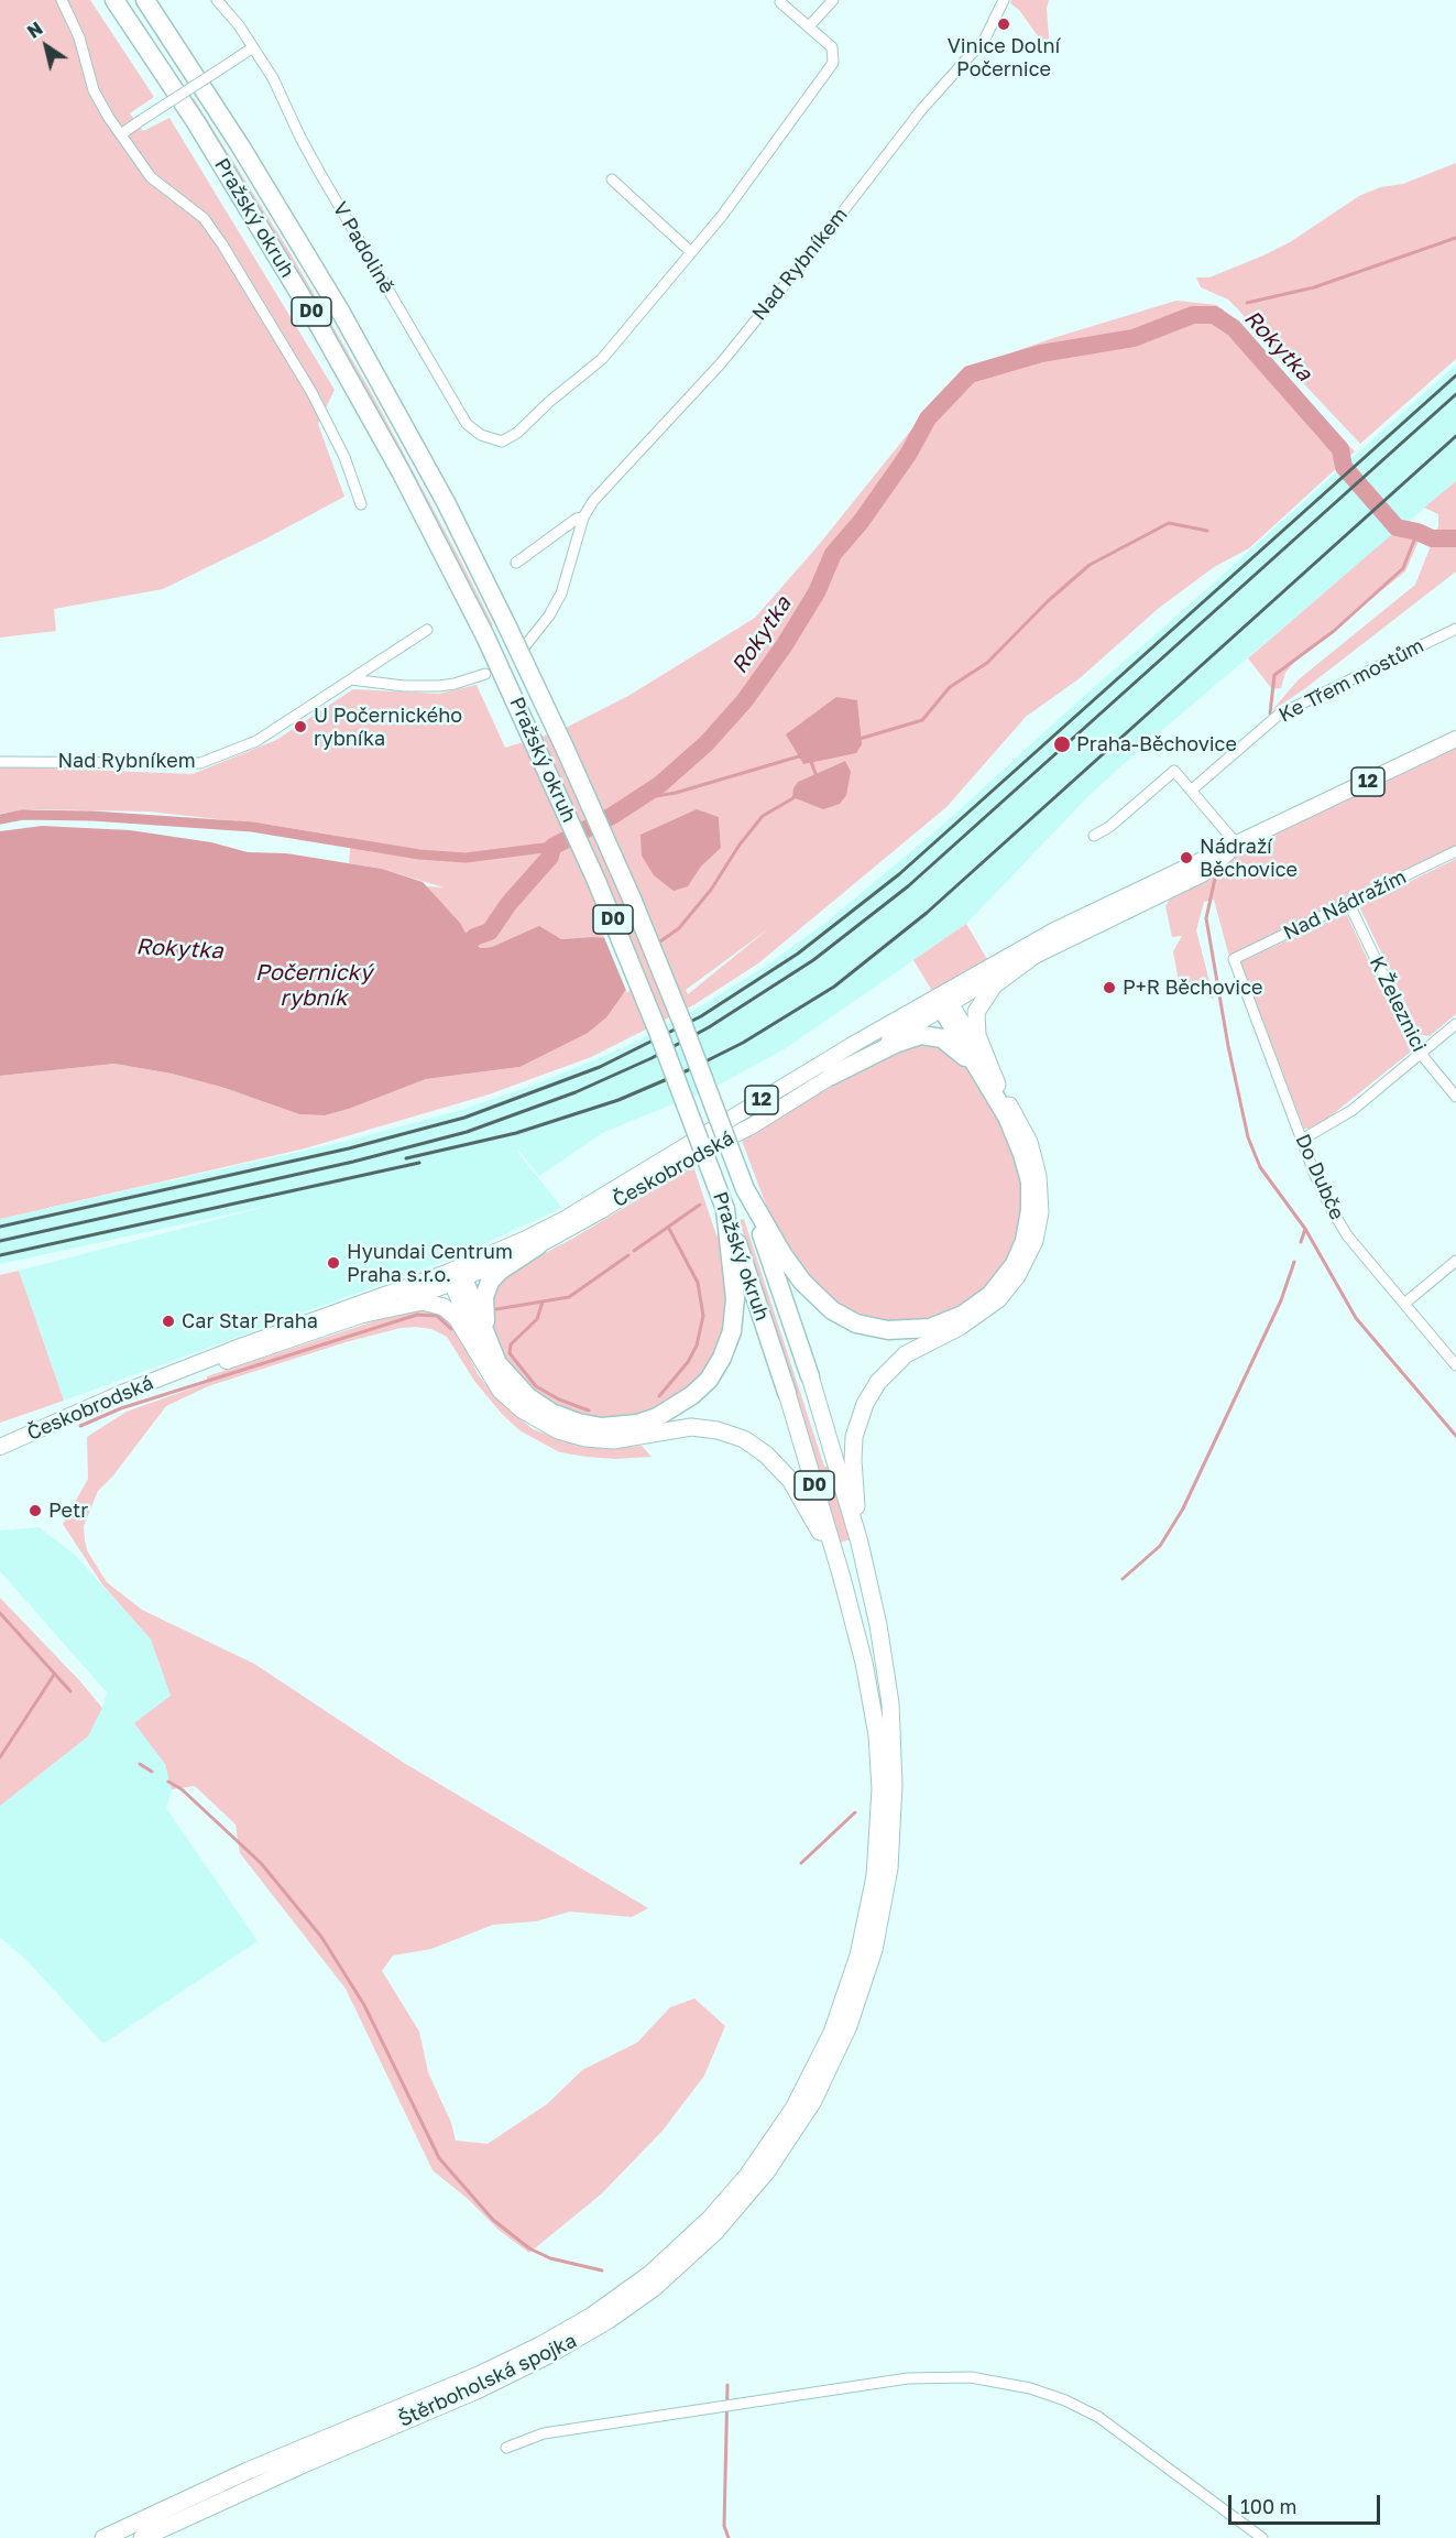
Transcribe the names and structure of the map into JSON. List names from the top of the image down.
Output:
{
  "streets": {
    "highway": ["Pražský okruh", "D0", "Štěrboholská spojka"],
    "main road": ["12", "Českobrodská"],
    "street": [
      "V Padolině",
      "Nad Rybníkem",
      "Ke Třem mostům",
      "Nad Nádražím",
      "K Železnici",
      "Do Dubče"
    ]
  },
  "crossings": [
    ["Pražský okruh", "Štěrboholská spojka"],
    ["Nad Nádražím", "K Železnici"],
    ["Nad Nádražím", "Do Dubče"]
  ],
  "water": ["Rokytka", "Počernický rybník"],
  "places": [
    "Vinice Dolní Počernice",
    "U Počernického rybníka",
    "Praha-Běchovice",
    "Nádraží Běchovice",
    "P+R Běchovice",
    "Hyundai Centrum Praha s.r.o.",
    "Car Star Praha",
    "Petr"
  ],
  "scale_bar": "100 m",
  "north": "top left"
}
